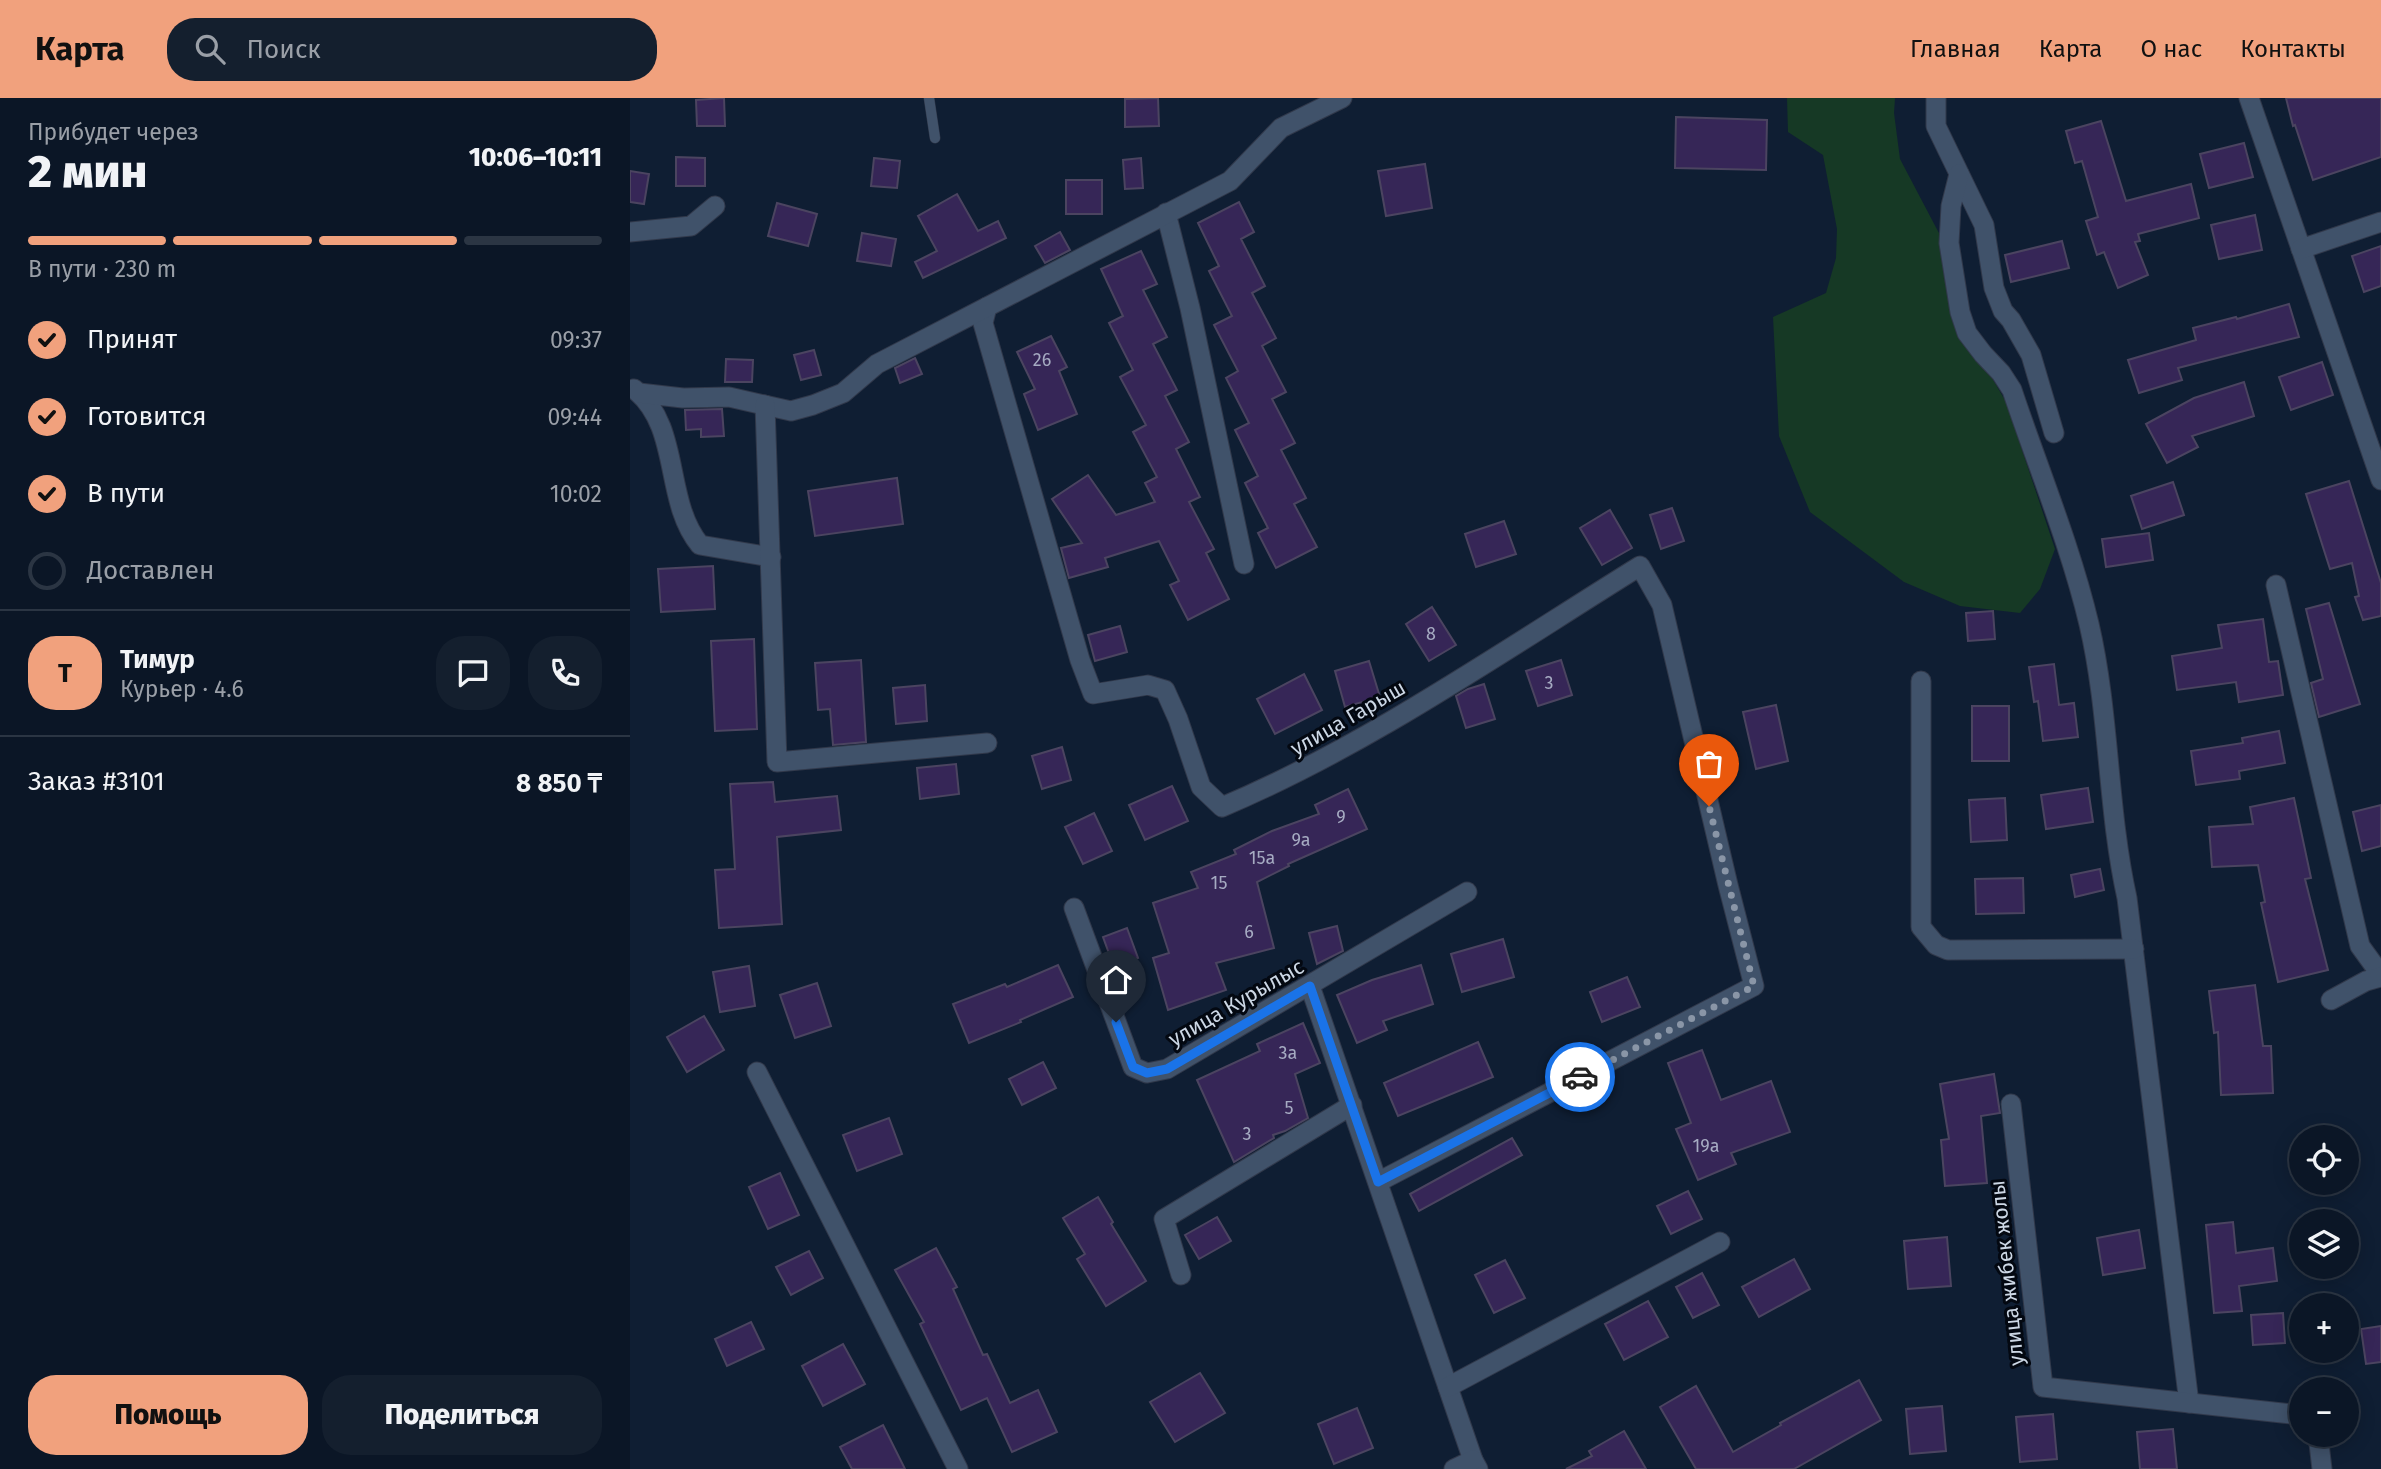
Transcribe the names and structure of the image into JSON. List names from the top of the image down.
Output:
{
  "streets": {
    "street": ["улица Гарыш", "улица Курылыс", "улица жибек жолы"]
  },
  "house_numbers": [
    "26",
    "8",
    "3",
    "9",
    "9а",
    "15а",
    "15",
    "6",
    "3а",
    "5",
    "3",
    "19а"
  ],
  "page": {
    "header": "Карта",
    "search": "Поиск",
    "nav": [
      "Главная",
      "Карта",
      "О нас",
      "Контакты"
    ],
    "heading": ["2 мин", "Прибудет через", "10:06–10:11"],
    "panel": [
      "Тимур",
      "Курьер · 4.6",
      "Заказ #3101",
      "8 850 ₸"
    ],
    "bar": "В пути · 230 m",
    "list": [
      ["Принят", "09:37"],
      ["Готовится", "09:44"],
      ["В пути", "10:02"],
      "Доставлен"
    ],
    "round": "Т",
    "map_buttons": ["+", "−"],
    "buttons": ["Помощь", "Поделиться"]
  }
}
